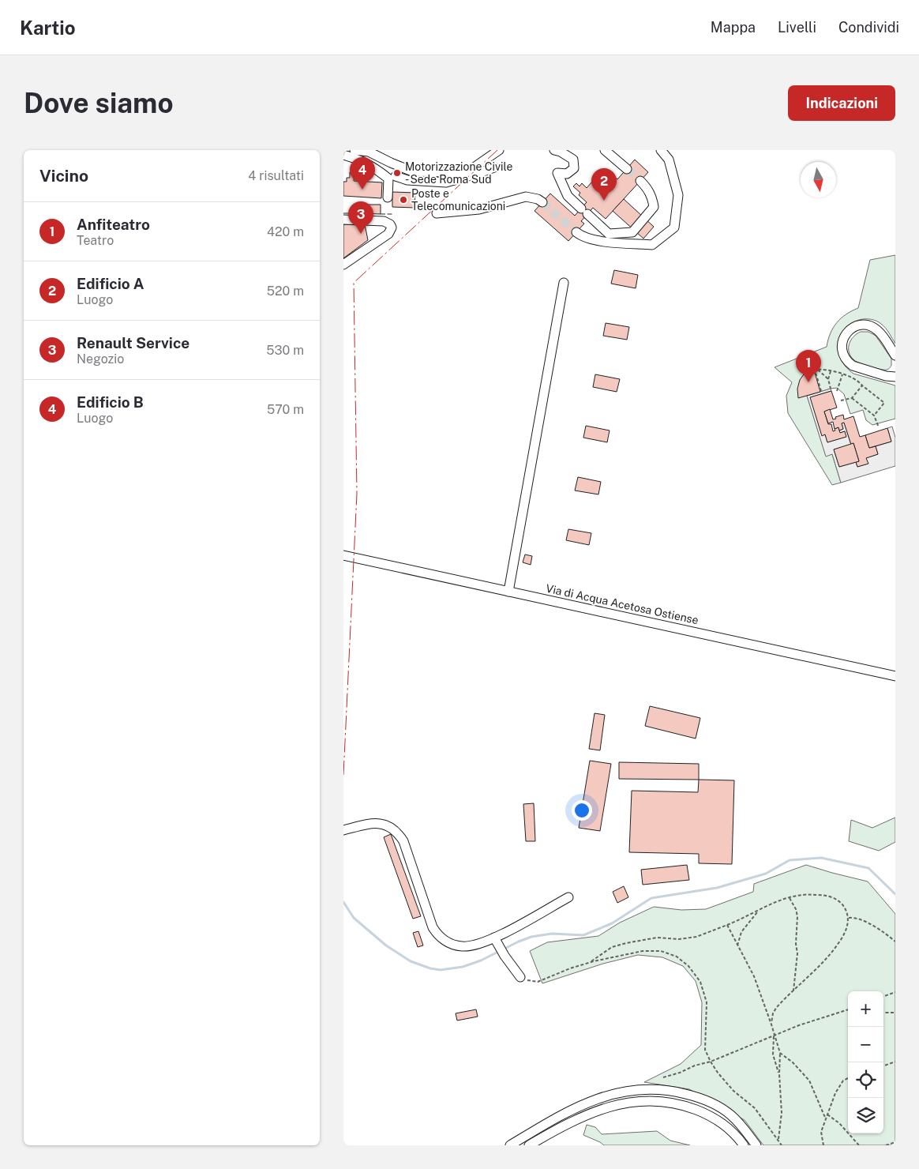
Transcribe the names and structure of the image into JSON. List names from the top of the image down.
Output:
{
  "streets": {
    "street": ["Via di Acqua Acetosa Ostiense"]
  },
  "places": ["Motorizzazione Civile - Sede Roma Sud", "Poste e Telecomunicazioni"],
  "north": "bottom",
  "page": {
    "header": "Kartio",
    "nav": ["Mappa", "Livelli", "Condividi"],
    "buttons": "Indicazioni",
    "title": "Dove siamo",
    "heading": ["Vicino", "4 risultati"],
    "pins": [
      "4",
      "2",
      "3",
      "1"
    ],
    "list": [
      {
        "mark": "1",
        "name": "Anfiteatro",
        "note": "Teatro",
        "value": "420 m"
      },
      {
        "mark": "2",
        "name": "Edificio A",
        "note": "Luogo",
        "value": "520 m"
      },
      {
        "mark": "3",
        "name": "Renault Service",
        "note": "Negozio",
        "value": "530 m"
      },
      {
        "mark": "4",
        "name": "Edificio B",
        "note": "Luogo",
        "value": "570 m"
      }
    ],
    "map_buttons": ["+", "−"]
  }
}
